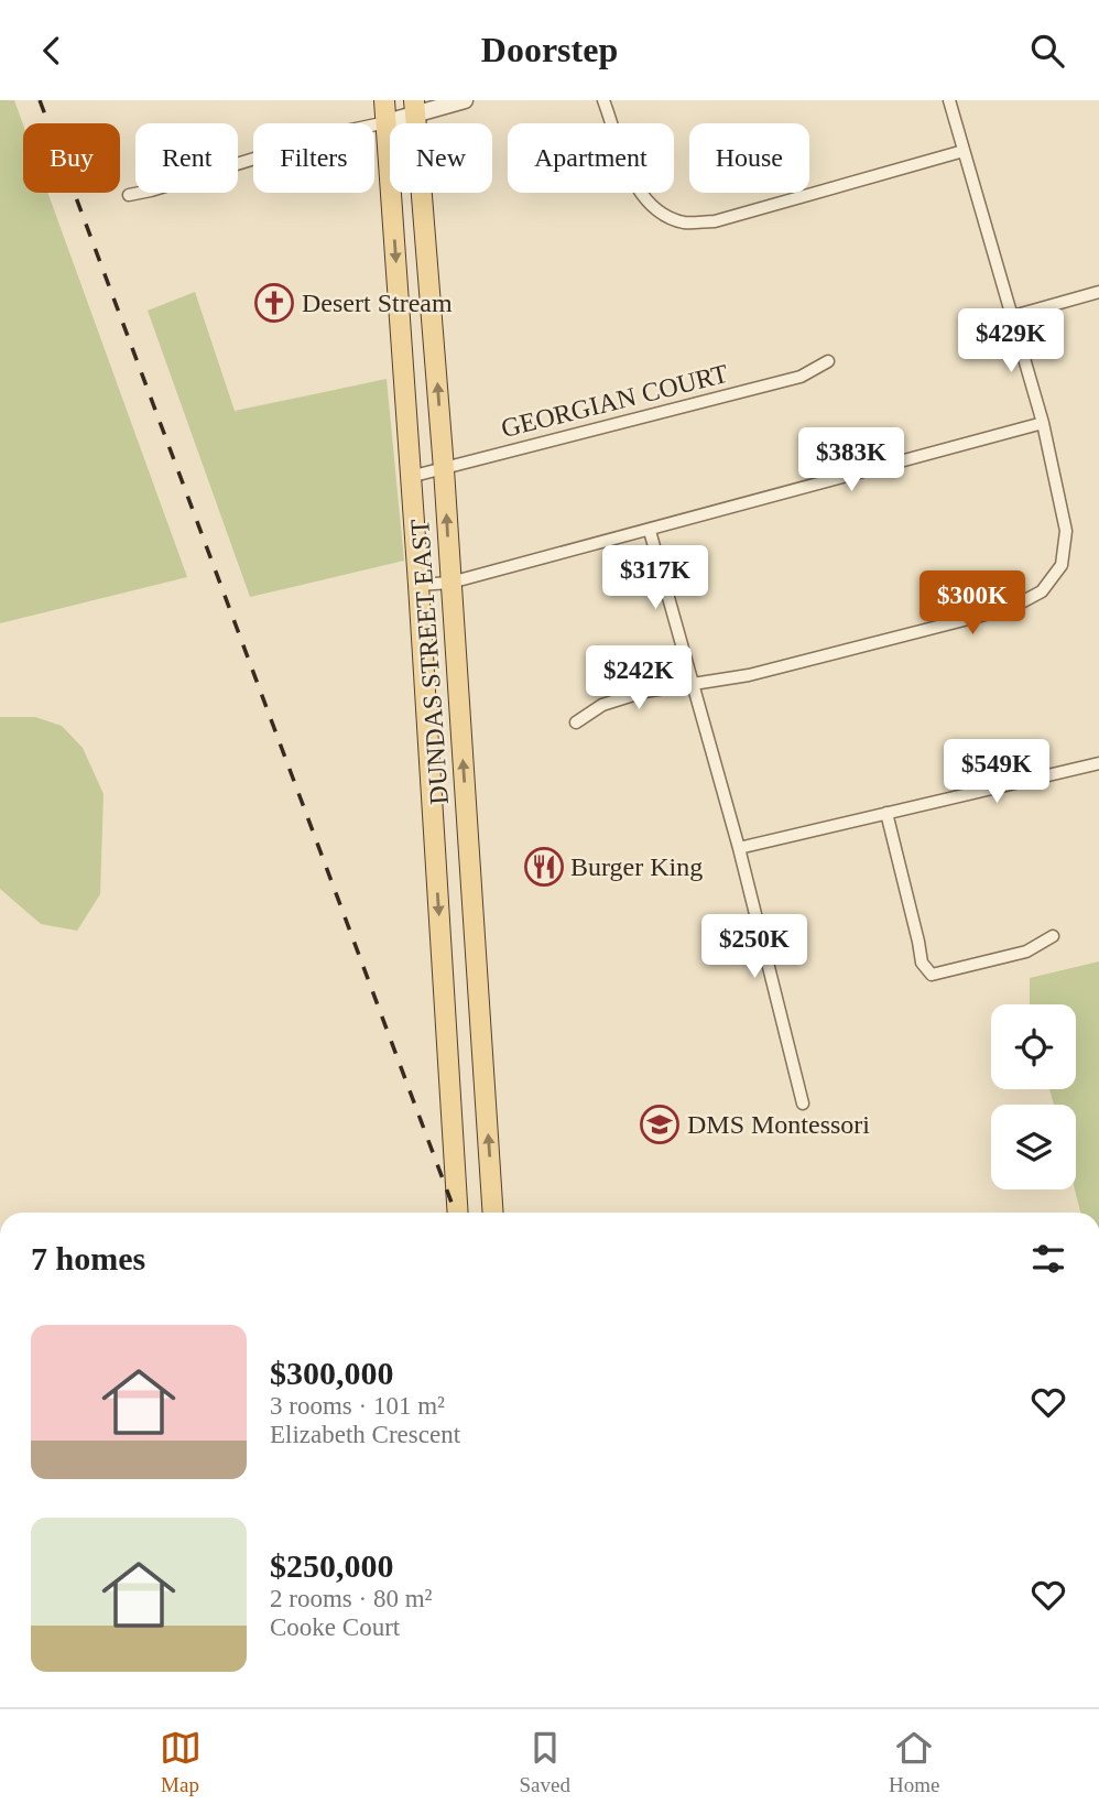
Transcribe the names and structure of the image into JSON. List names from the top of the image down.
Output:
{
  "streets": {
    "main road": ["DUNDAS STREET EAST"],
    "street": ["GEORGIAN COURT"]
  },
  "crossings": [
    ["GEORGIAN COURT", "DUNDAS STREET EAST"]
  ],
  "places": {
    "church": ["Desert Stream"],
    "restaurant": ["Burger King"],
    "school or university": ["DMS Montessori"]
  },
  "page": {
    "header": "Doorstep",
    "chip": [
      "Buy",
      "Rent",
      "Filters",
      "New",
      "Apartment",
      "House"
    ],
    "price": [
      "$429K",
      "$383K",
      "$317K",
      "$300K",
      "$242K",
      "$549K",
      "$250K"
    ],
    "heading": "7 homes",
    "list": [
      {
        "name": "$300,000",
        "note": "3 rooms · 101 m² · Elizabeth Crescent"
      },
      {
        "name": "$250,000",
        "note": "2 rooms · 80 m² · Cooke Court"
      }
    ],
    "tabs": ["Map", "Saved", "Home"]
  }
}
